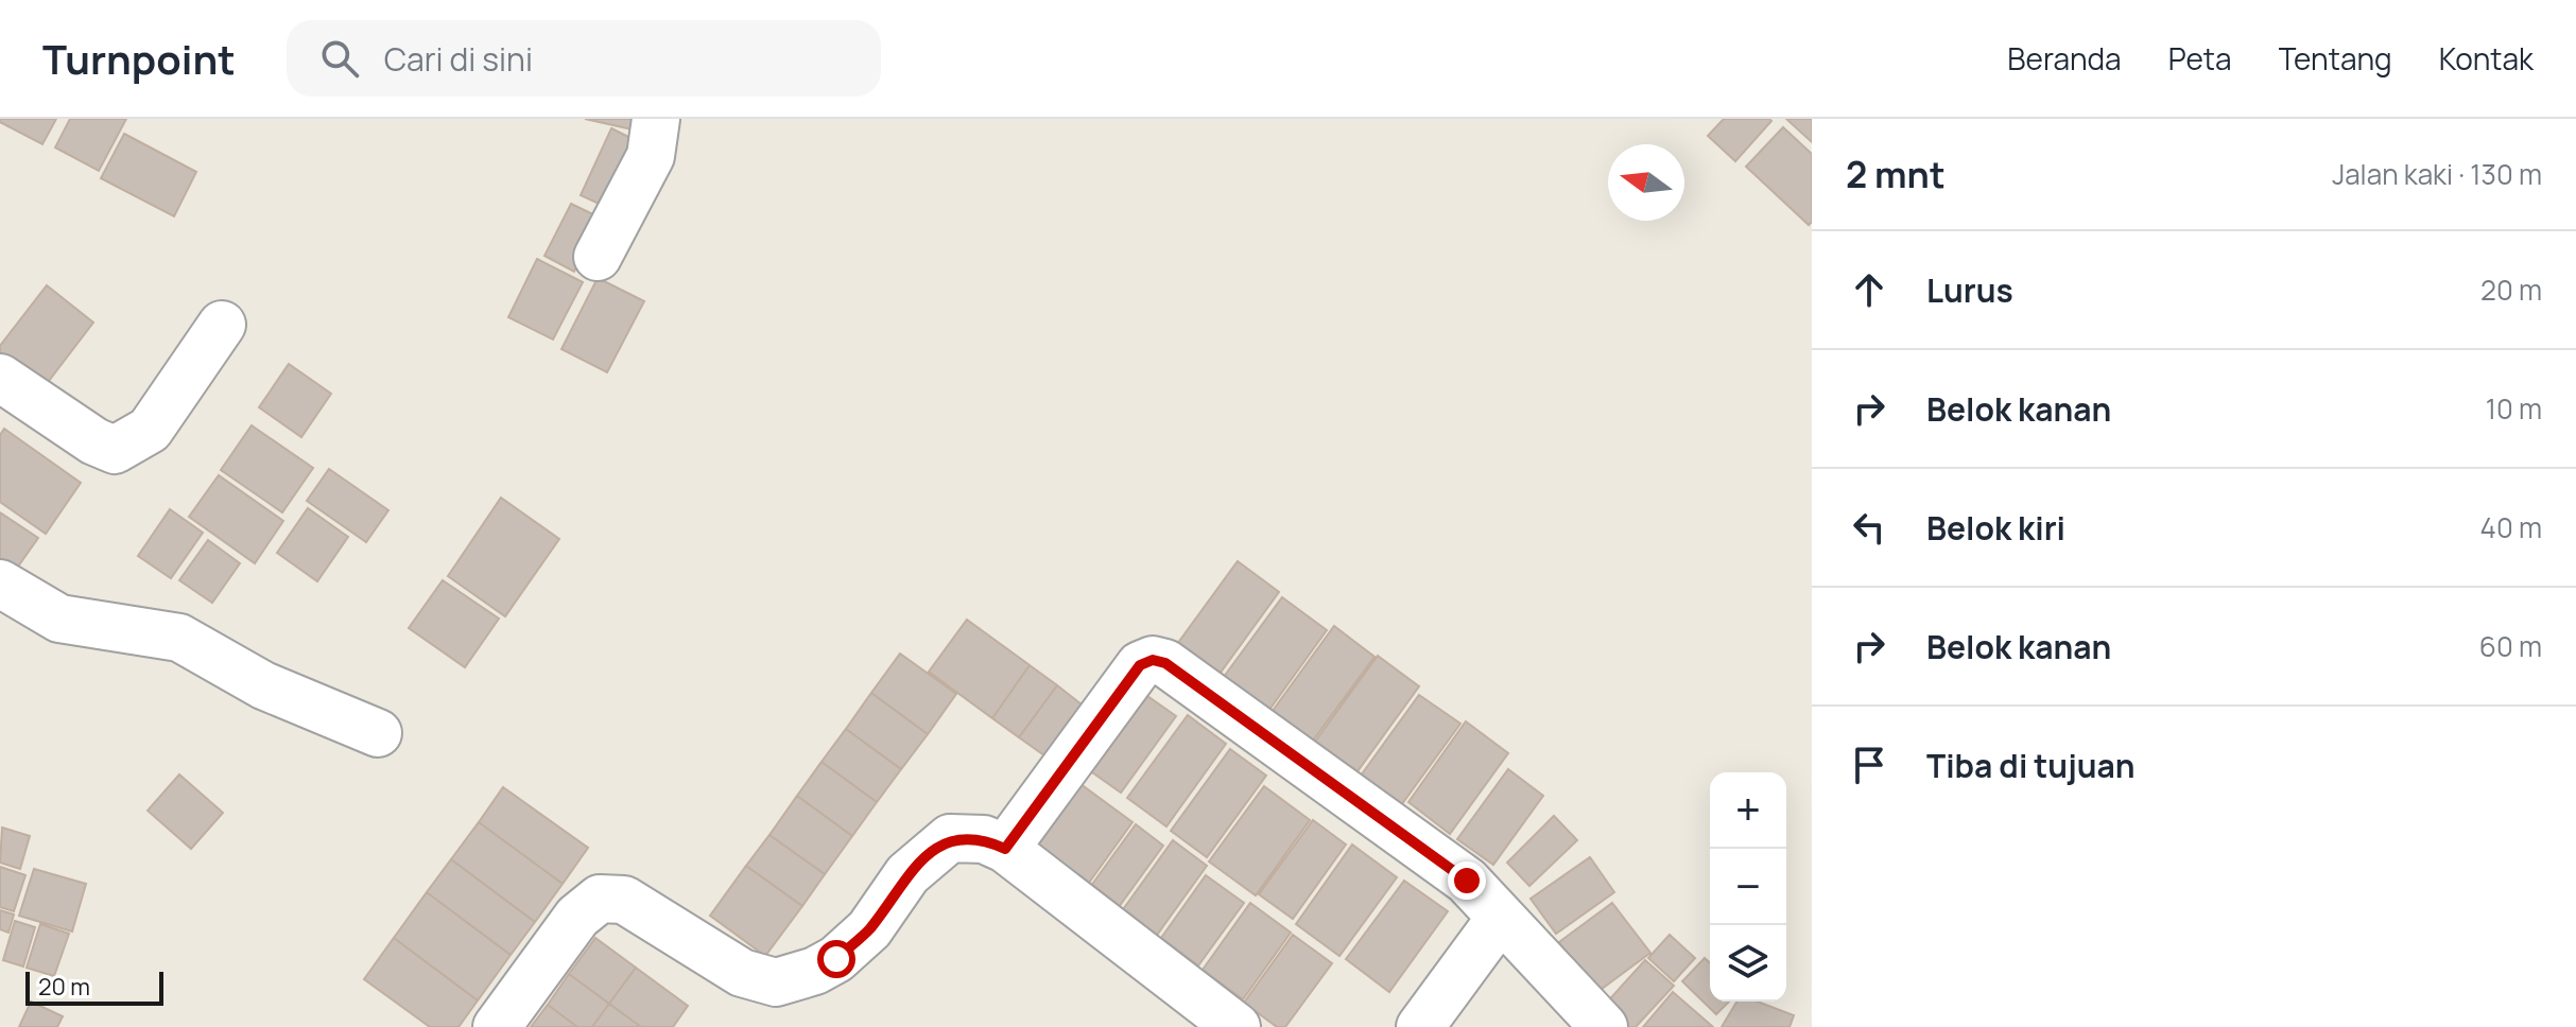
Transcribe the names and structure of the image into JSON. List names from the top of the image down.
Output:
{
  "scale_bar": "20 m",
  "north": "left",
  "page": {
    "header": "Turnpoint",
    "search": "Cari di sini",
    "nav": [
      "Beranda",
      "Peta",
      "Tentang",
      "Kontak"
    ],
    "heading": ["2 mnt", "Jalan kaki · 130 m"],
    "list": [
      ["Lurus", "20 m"],
      ["Belok kanan", "10 m"],
      ["Belok kiri", "40 m"],
      ["Belok kanan", "60 m"],
      "Tiba di tujuan"
    ],
    "map_buttons": ["+", "−"],
    "scale": "20 m"
  }
}
